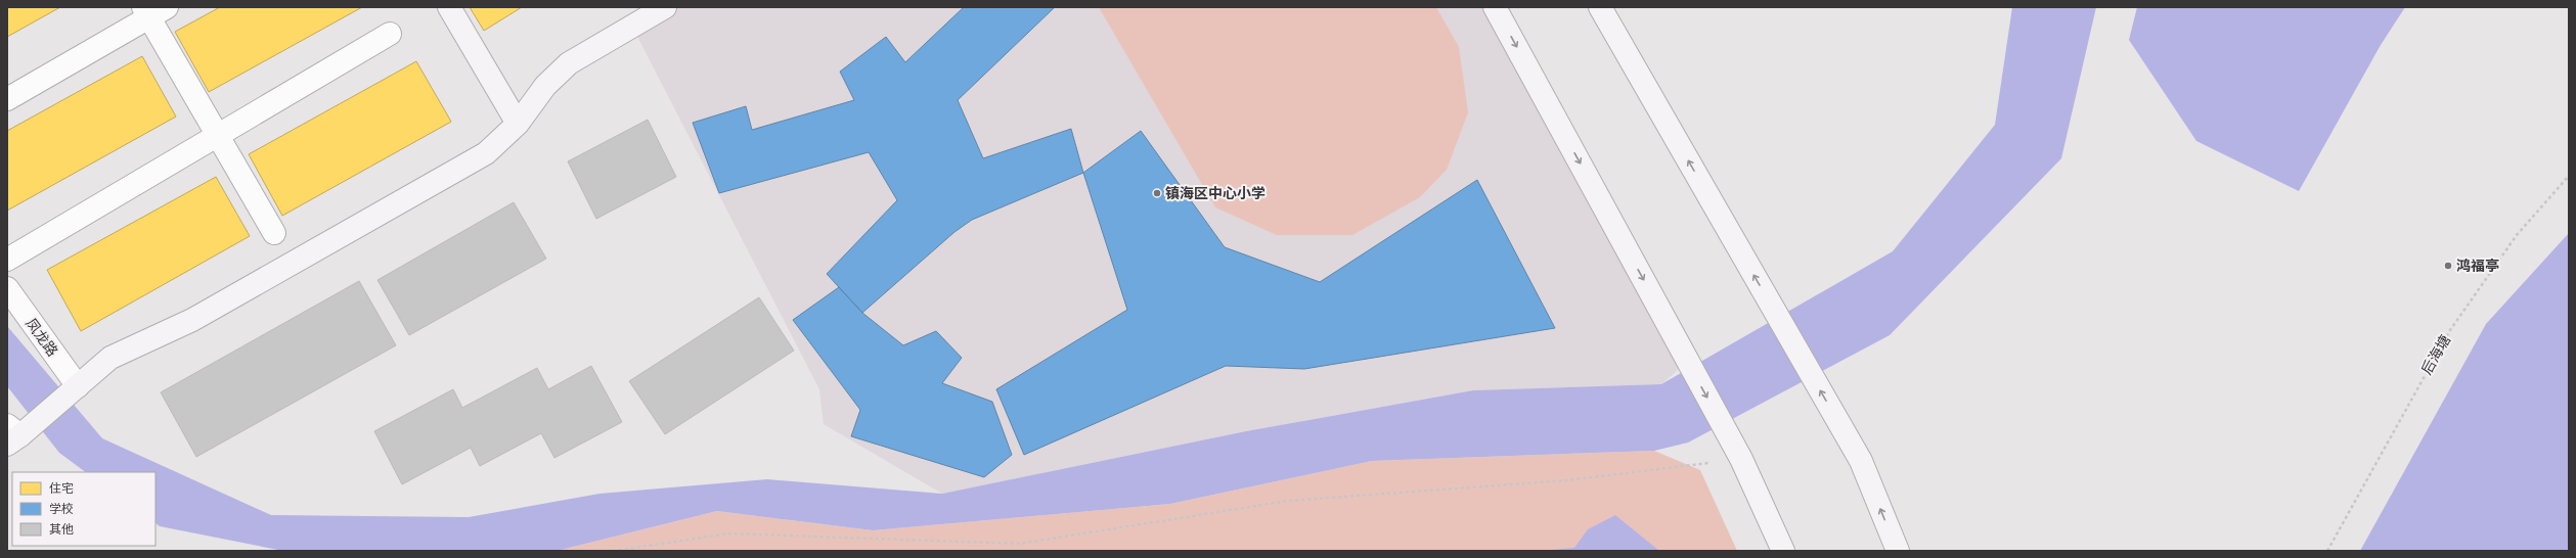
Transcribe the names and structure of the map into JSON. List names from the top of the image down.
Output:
{
  "streets": {
    "lane": ["凤龙路"],
    "path": ["后海塘"]
  },
  "places": ["镇海区中心小学", "鸿福亭"],
  "legend": ["住宅", "学校", "其他"]
}
